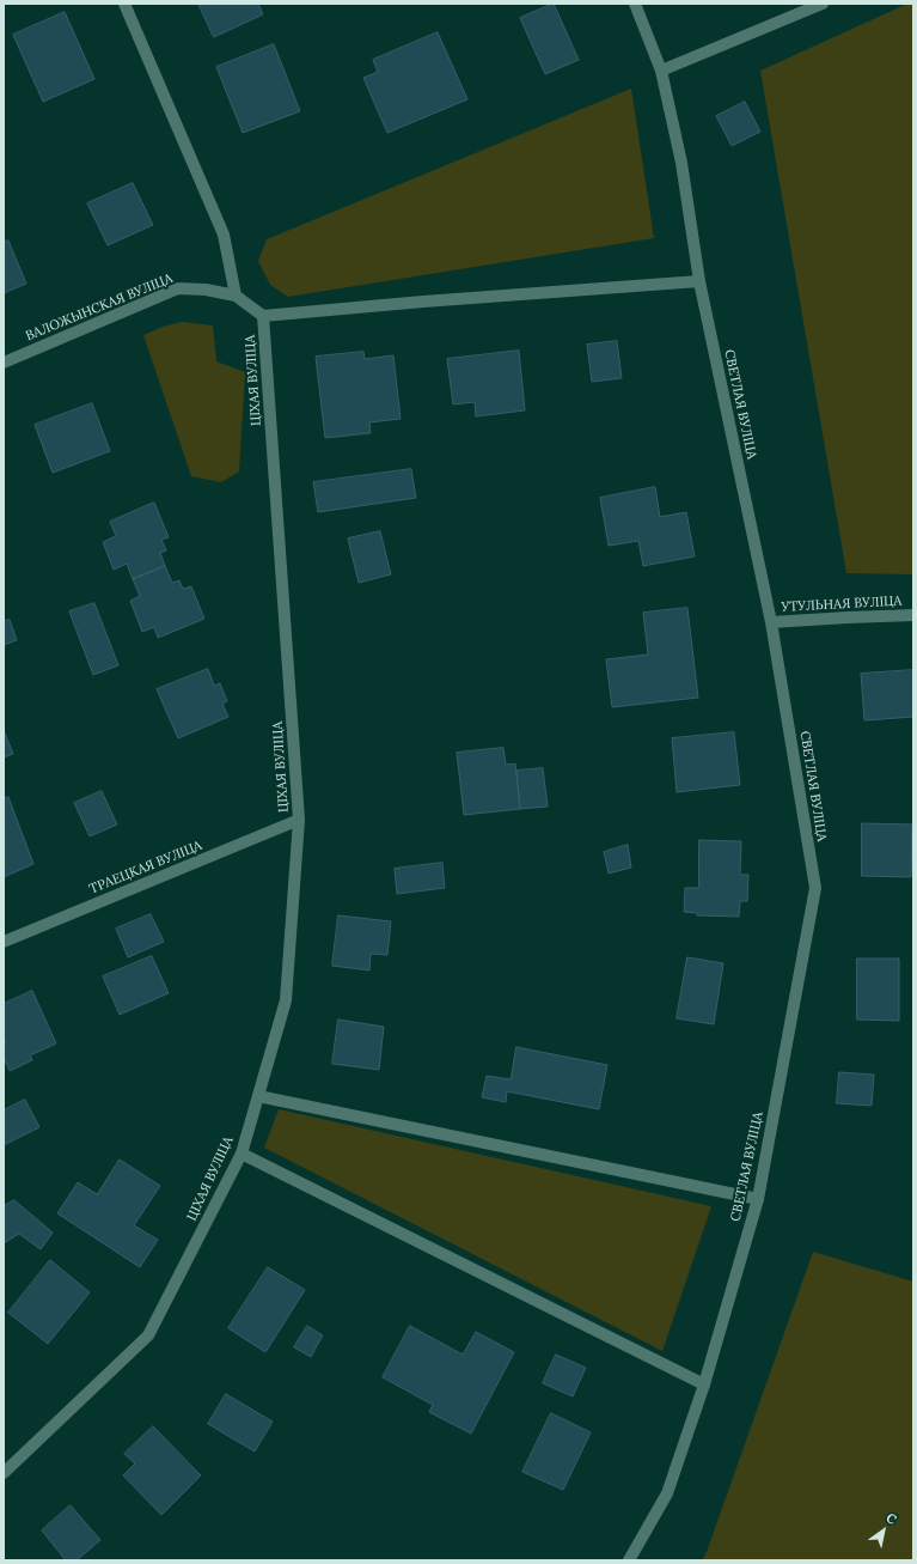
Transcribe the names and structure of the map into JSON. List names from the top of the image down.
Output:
{
  "streets": {
    "street": [
      "ВАЛОЖЫНСКАЯ ВУЛІЦА",
      "ЦІХАЯ ВУЛІЦА",
      "СВЕТЛАЯ ВУЛІЦА",
      "УТУЛЬНАЯ ВУЛІЦА",
      "ТРАЕЦКАЯ ВУЛІЦА"
    ]
  },
  "crossings": [
    ["ВАЛОЖЫНСКАЯ ВУЛІЦА", "ЦІХАЯ ВУЛІЦА"],
    ["ЦІХАЯ ВУЛІЦА", "ТРАЕЦКАЯ ВУЛІЦА"],
    ["СВЕТЛАЯ ВУЛІЦА", "УТУЛЬНАЯ ВУЛІЦА"]
  ],
  "north": "top right"
}
